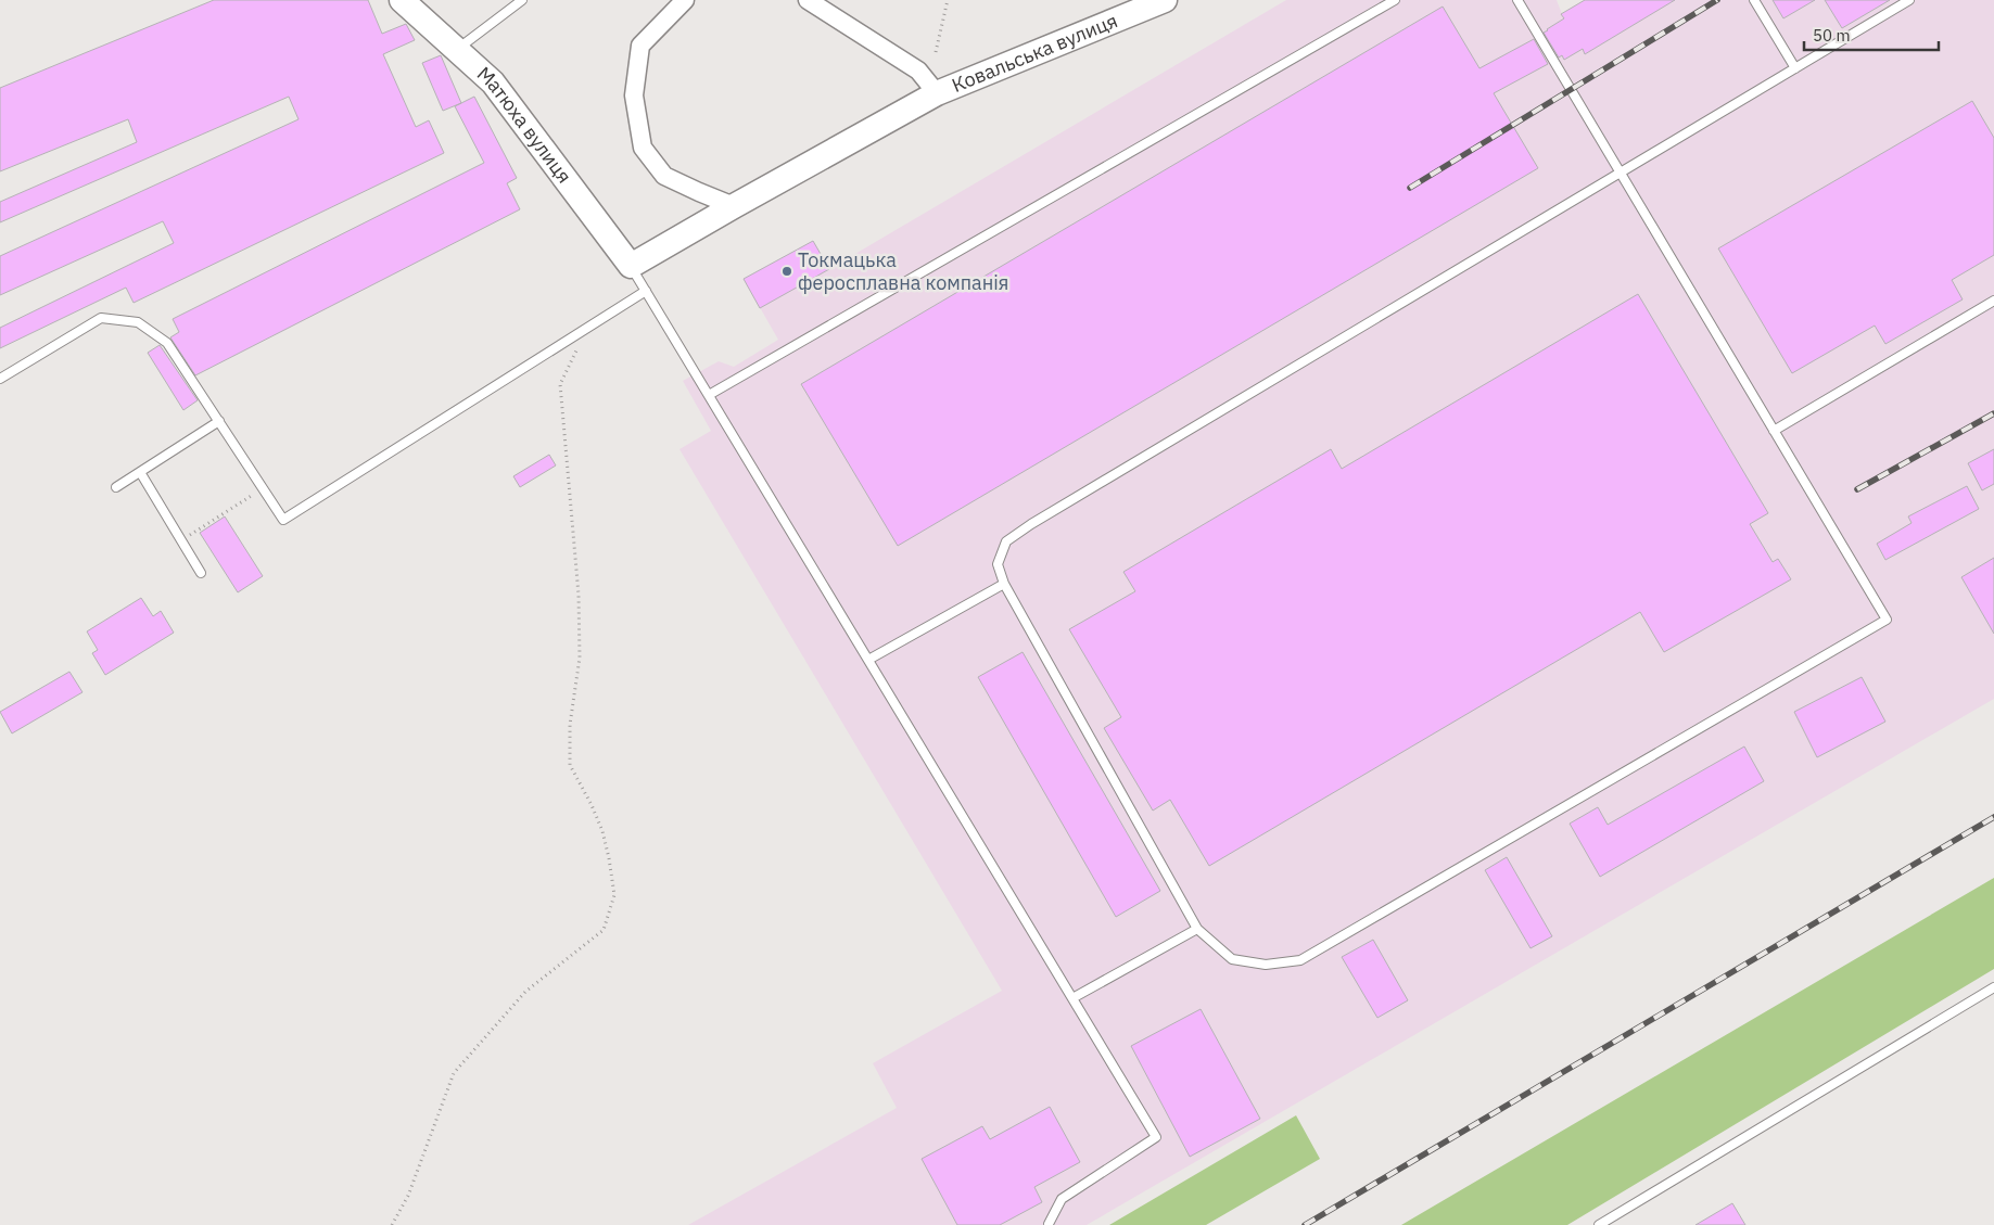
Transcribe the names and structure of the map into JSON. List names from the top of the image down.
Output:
{
  "streets": {
    "street": ["Ковальська вулиця", "Матюха вулиця"]
  },
  "crossings": [
    ["Ковальська вулиця", "Матюха вулиця"]
  ],
  "places": ["Токмацька феросплавна компанія"],
  "scale_bar": "50 m"
}
